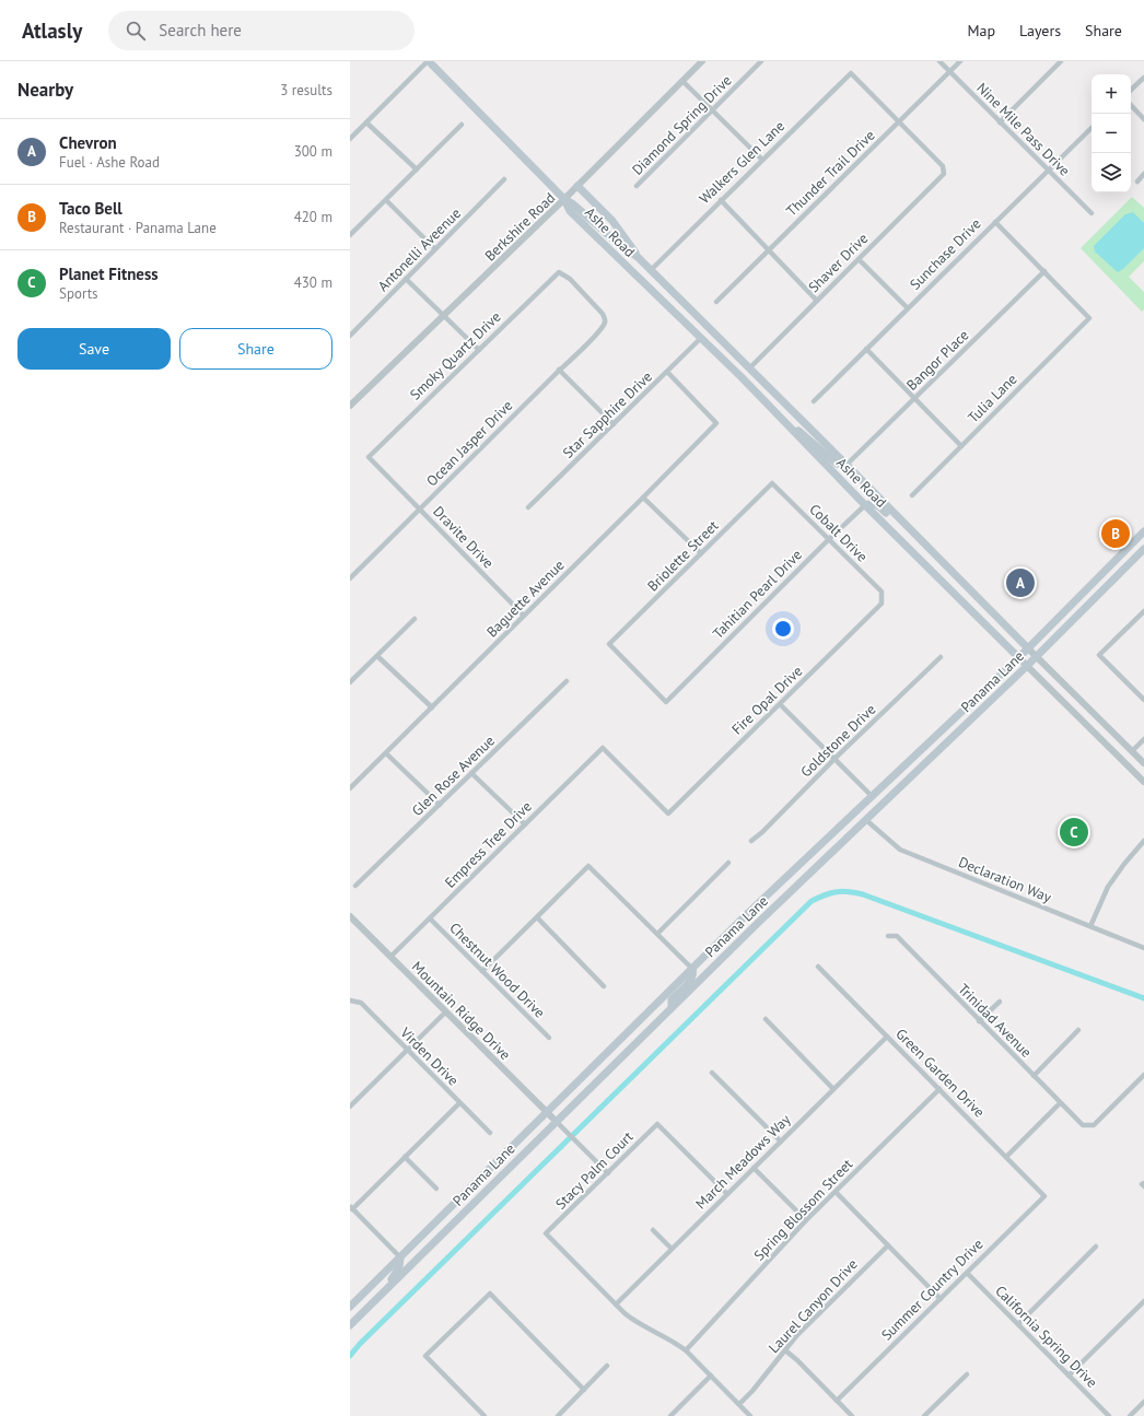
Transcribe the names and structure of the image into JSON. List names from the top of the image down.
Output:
{
  "streets": {
    "main road": ["Ashe Road", "Panama Lane"],
    "street": [
      "Diamond Spring Drive",
      "Nine Mile Pass Drive",
      "Walkers Glen Lane",
      "Thunder Trail Drive",
      "Berkshire Road",
      "Antonelli Aveenue",
      "Sunchase Drive",
      "Shaver Drive",
      "Smoky Quartz Drive",
      "Bangor Place",
      "Tulia Lane",
      "Star Sapphire Drive",
      "Ocean Jasper Drive",
      "Cobalt Drive",
      "Dravite Drive",
      "Briolette Street",
      "Tahitian Pearl Drive",
      "Baguette Avenue",
      "Fire Opal Drive",
      "Goldstone Drive",
      "Glen Rose Avenue",
      "Empress Tree Drive",
      "Declaration Way",
      "Chestnut Wood Drive",
      "Mountain Ridge Drive",
      "Trinidad Avenue",
      "Virden Drive",
      "Green Garden Drive",
      "March Meadows Way",
      "Stacy Palm Court",
      "Spring Blossom Street",
      "Summer Country Drive",
      "Laurel Canyon Drive",
      "California Spring Drive"
    ]
  },
  "crossings": [
    ["Nine Mile Pass Drive", "Thunder Trail Drive"],
    ["Nine Mile Pass Drive", "Sunchase Drive"],
    ["Walkers Glen Lane", "Thunder Trail Drive"],
    ["Walkers Glen Lane", "Ashe Road"],
    ["Walkers Glen Lane", "Shaver Drive"],
    ["Thunder Trail Drive", "Shaver Drive"],
    ["Berkshire Road", "Ashe Road"],
    ["Ashe Road", "Shaver Drive"],
    ["Ashe Road", "Bangor Place"],
    ["Ashe Road", "Star Sapphire Drive"],
    ["Ashe Road", "Tahitian Pearl Drive"],
    ["Ashe Road", "Panama Lane"],
    ["Smoky Quartz Drive", "Ocean Jasper Drive"],
    ["Smoky Quartz Drive", "Dravite Drive"],
    ["Bangor Place", "Tulia Lane"],
    ["Star Sapphire Drive", "Baguette Avenue"],
    ["Ocean Jasper Drive", "Dravite Drive"],
    ["Cobalt Drive", "Briolette Street"],
    ["Cobalt Drive", "Tahitian Pearl Drive"],
    ["Cobalt Drive", "Fire Opal Drive"],
    ["Dravite Drive", "Baguette Avenue"],
    ["Briolette Street", "Tahitian Pearl Drive"],
    ["Panama Lane", "Declaration Way"],
    ["Panama Lane", "Mountain Ridge Drive"],
    ["Fire Opal Drive", "Empress Tree Drive"],
    ["Empress Tree Drive", "Chestnut Wood Drive"],
    ["Empress Tree Drive", "Mountain Ridge Drive"],
    ["Green Garden Drive", "March Meadows Way"],
    ["Green Garden Drive", "Spring Blossom Street"],
    ["Green Garden Drive", "Summer Country Drive"],
    ["March Meadows Way", "Stacy Palm Court"],
    ["Summer Country Drive", "California Spring Drive"]
  ],
  "page": {
    "header": "Atlasly",
    "search": "Search here",
    "nav": ["Map", "Layers", "Share"],
    "heading": ["Nearby", "3 results"],
    "map_buttons": ["+", "−"],
    "list": [
      {
        "mark": "A",
        "name": "Chevron",
        "note": "Fuel · Ashe Road",
        "value": "300 m"
      },
      {
        "mark": "B",
        "name": "Taco Bell",
        "note": "Restaurant · Panama Lane",
        "value": "420 m"
      },
      {
        "mark": "C",
        "name": "Planet Fitness",
        "note": "Sports",
        "value": "430 m"
      }
    ],
    "buttons": ["Save", "Share"],
    "pins": ["B", "A", "C"]
  }
}
